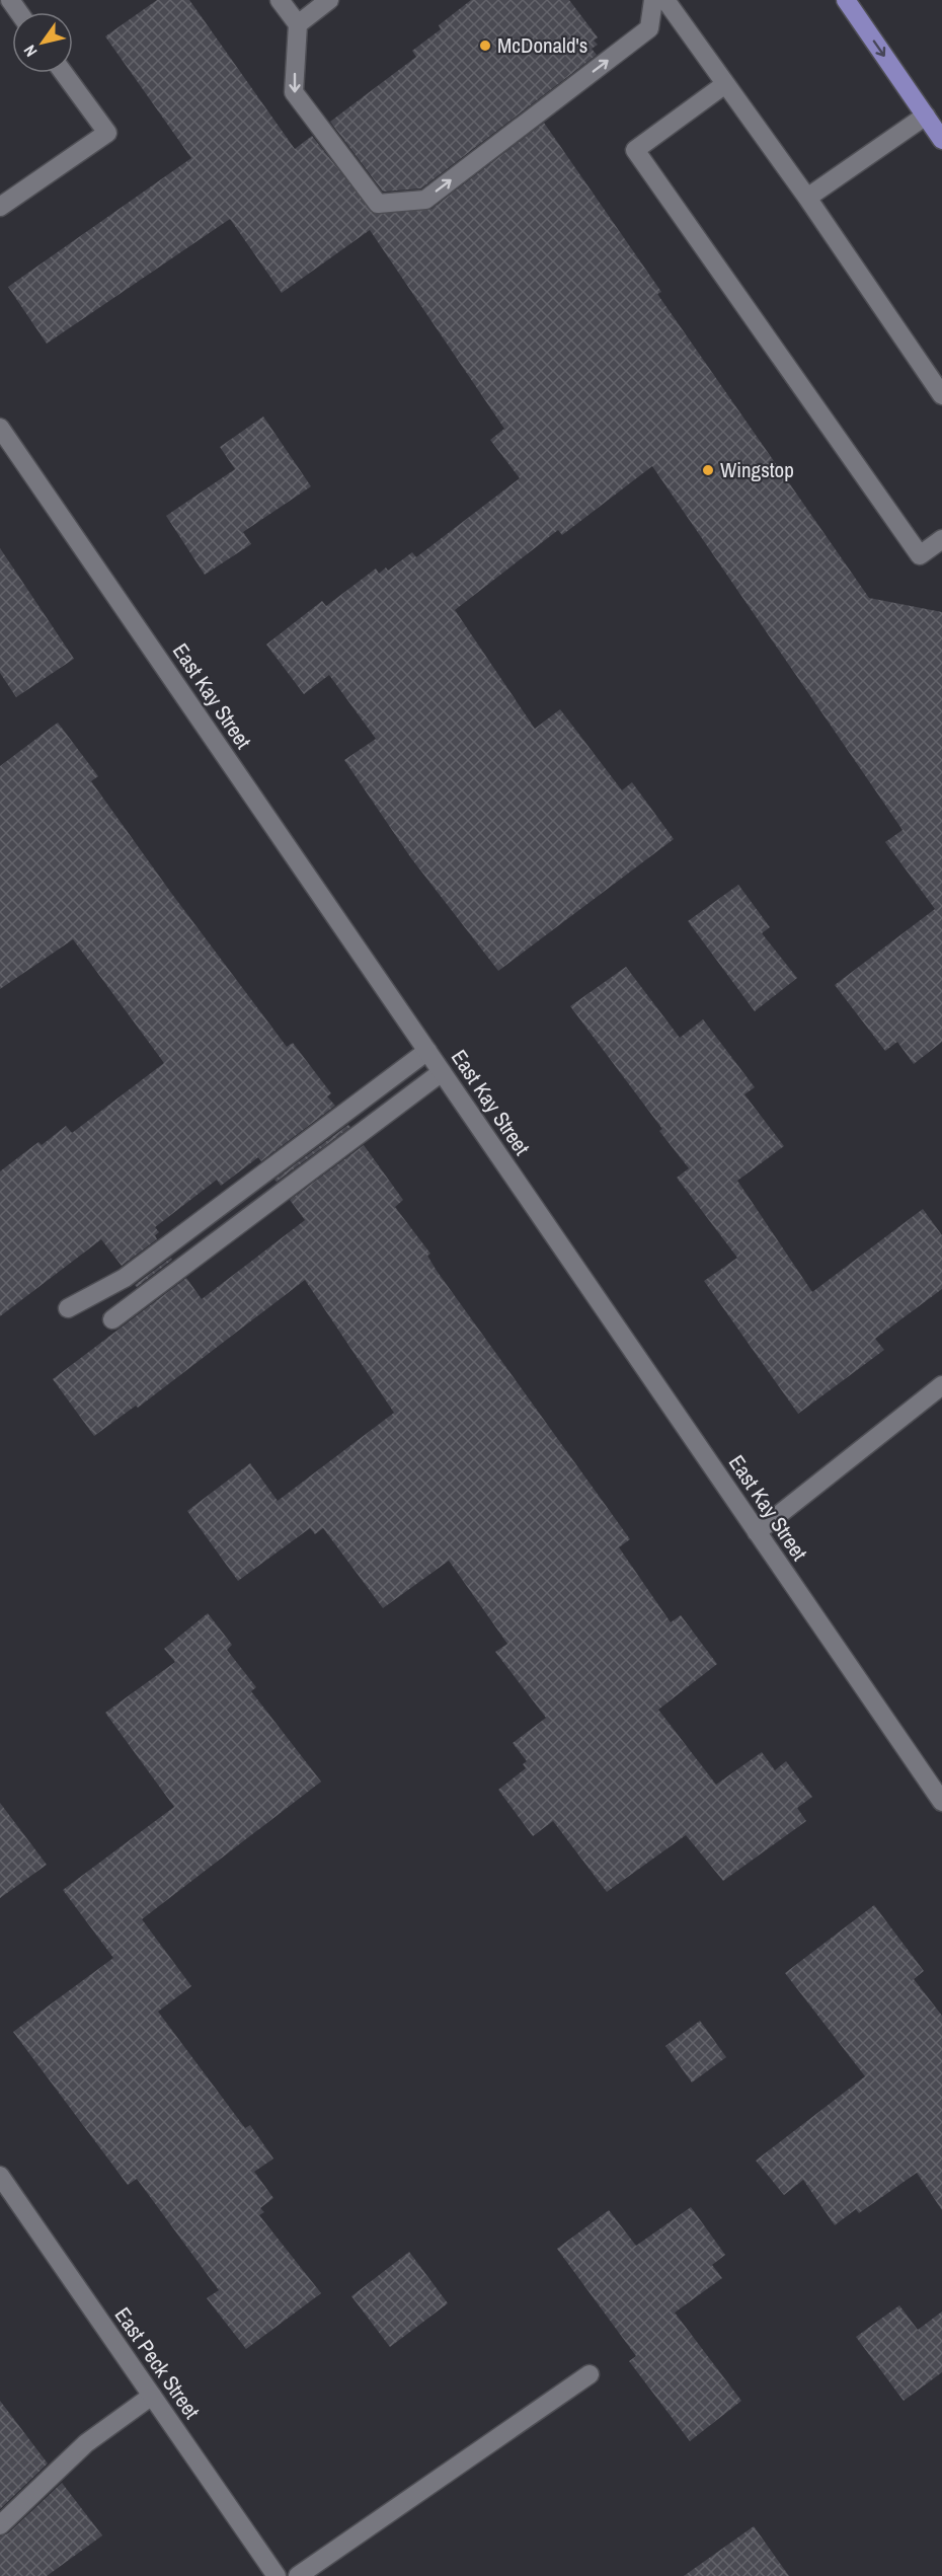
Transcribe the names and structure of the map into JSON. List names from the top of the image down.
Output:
{
  "streets": {
    "street": ["East Kay Street", "East Peck Street"]
  },
  "places": ["McDonald's", "Wingstop"],
  "north": "bottom left"
}
